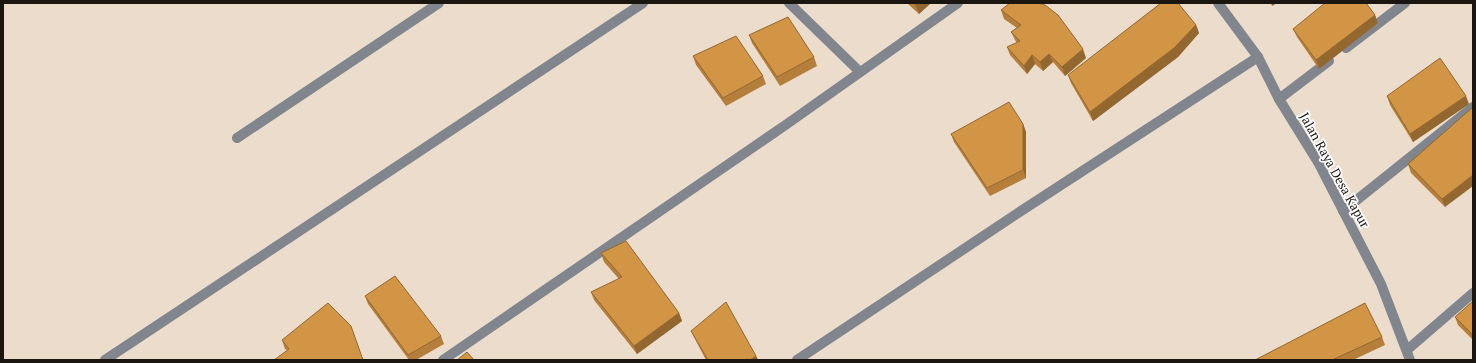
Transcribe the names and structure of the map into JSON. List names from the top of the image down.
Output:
{
  "streets": {
    "street": ["Jalan Raya Desa Kapur"]
  }
}
